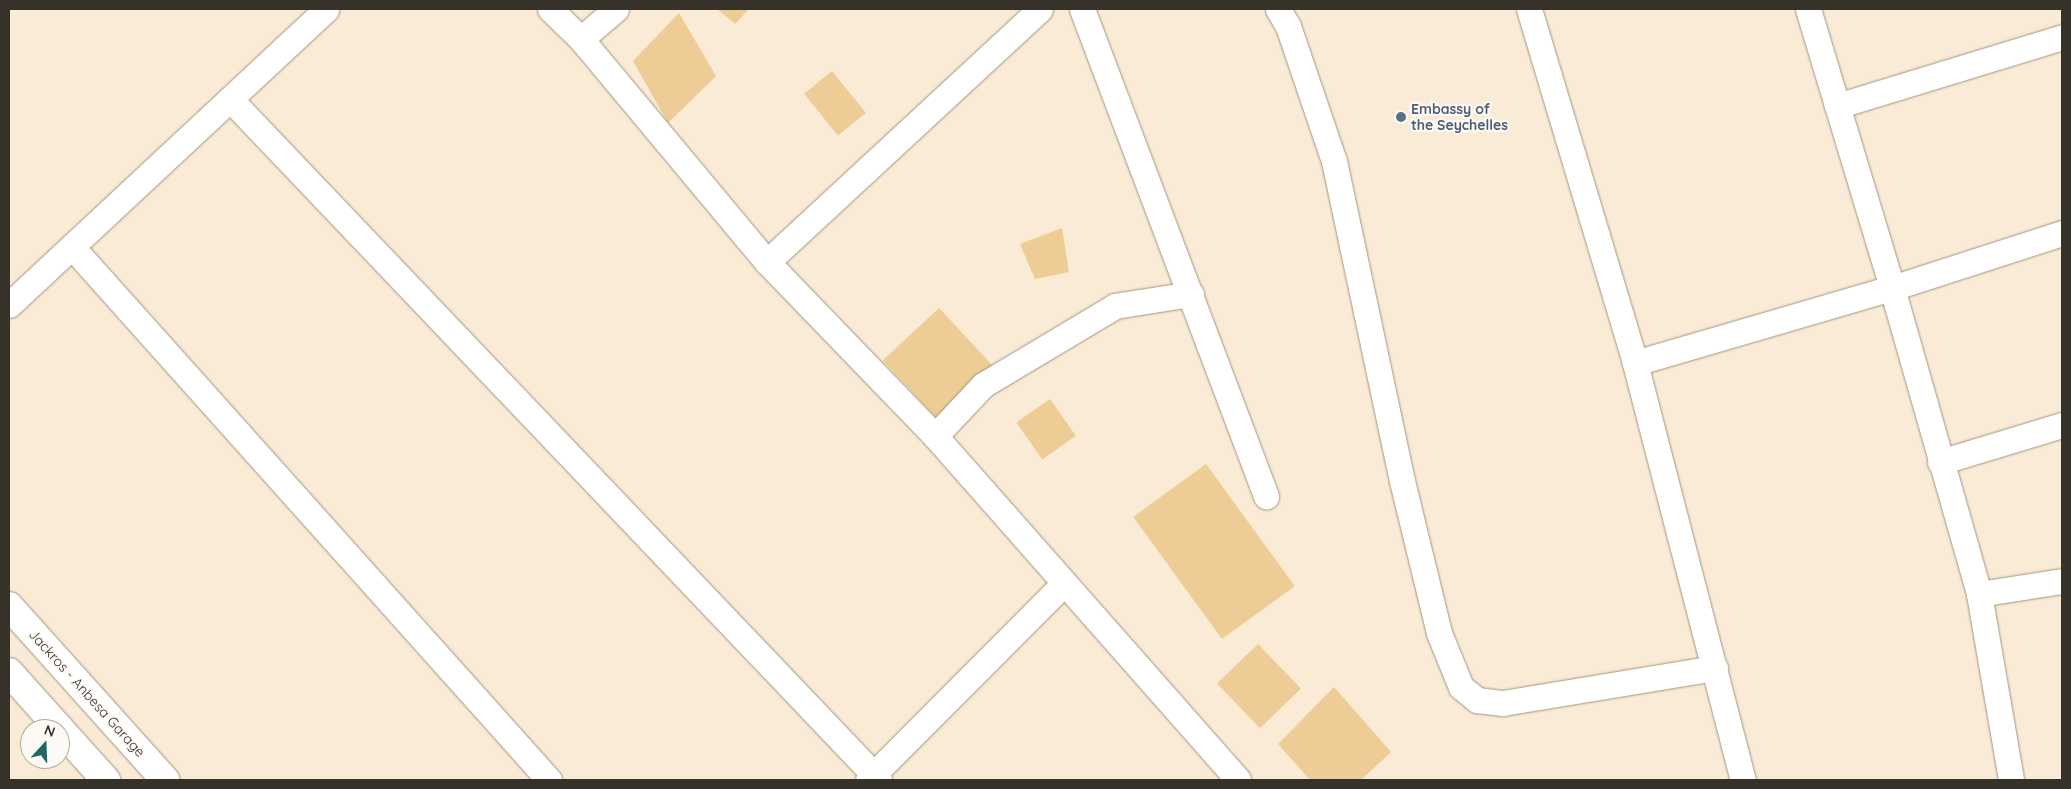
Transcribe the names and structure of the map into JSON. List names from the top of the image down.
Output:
{
  "streets": {
    "main road": ["Jackros - Anbesa Garage"]
  },
  "places": ["Embassy of the Seychelles"],
  "north": "top"
}
